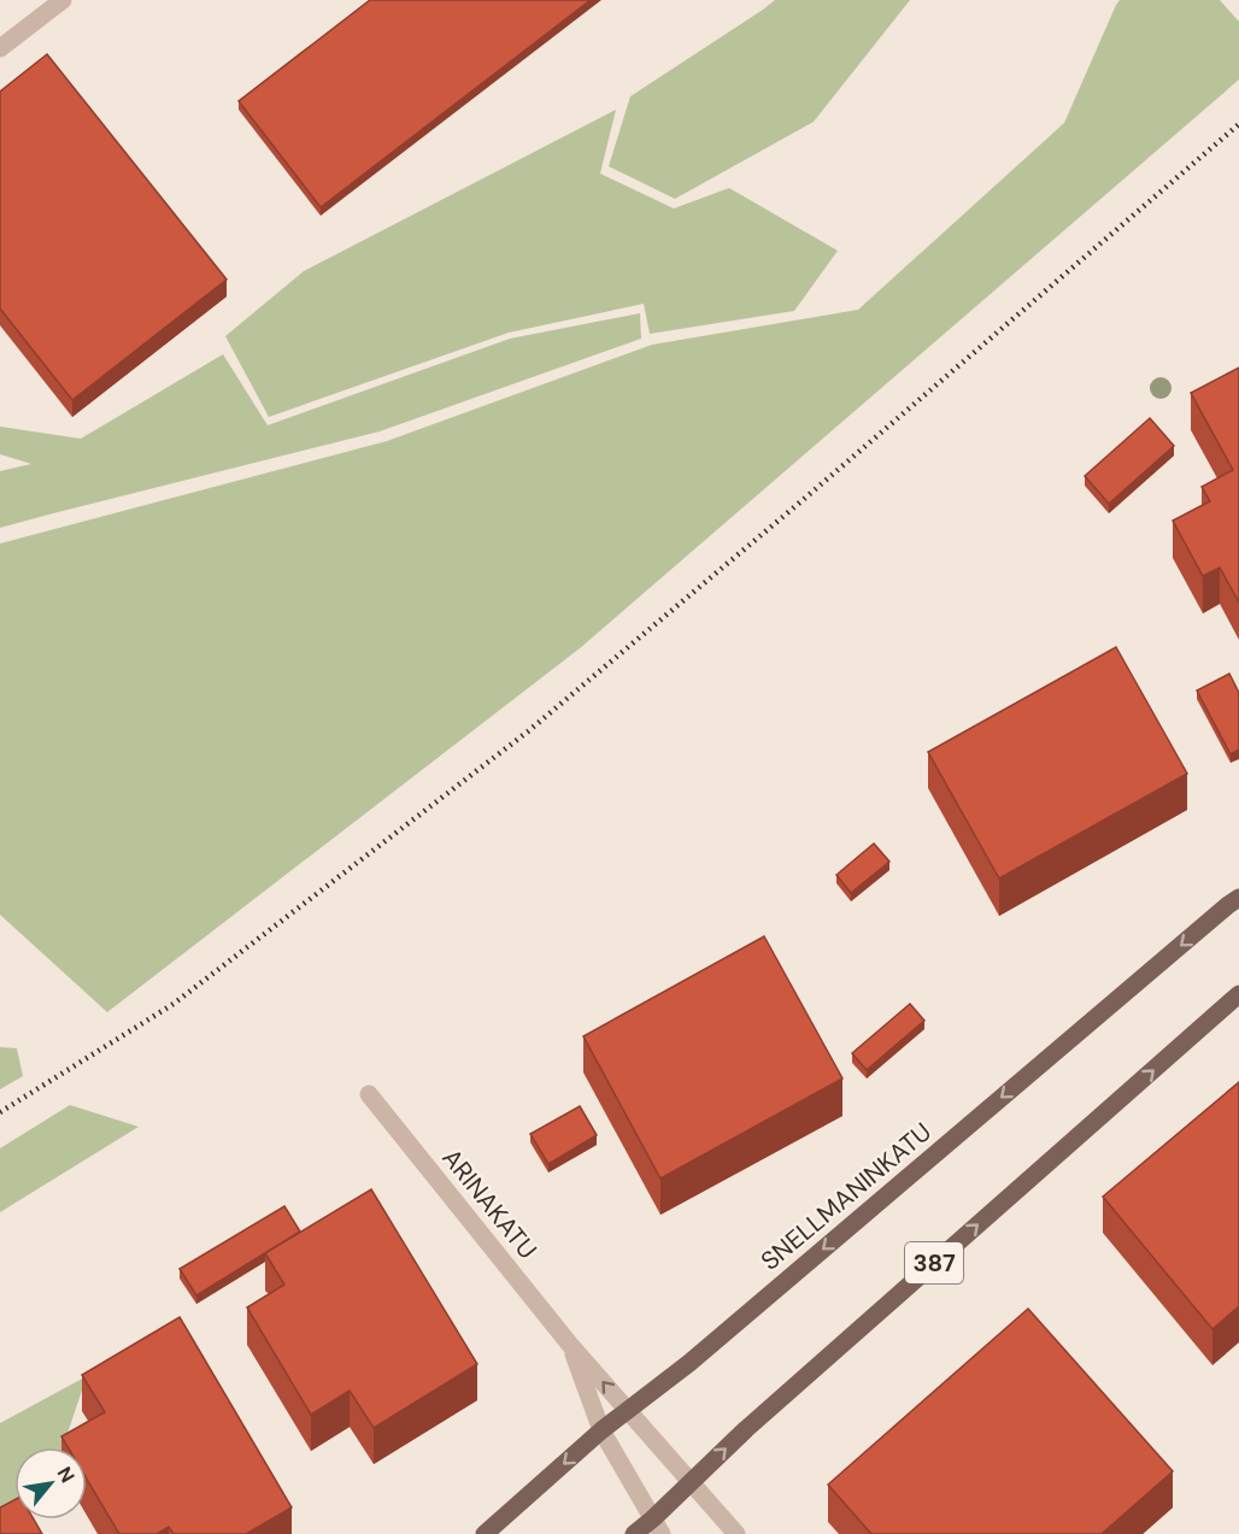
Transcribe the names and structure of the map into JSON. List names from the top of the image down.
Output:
{
  "streets": {
    "main road": ["SNELLMANINKATU", "387"],
    "street": ["ARINAKATU"]
  },
  "crossings": [
    ["SNELLMANINKATU", "ARINAKATU"],
    ["ARINAKATU", "387"]
  ],
  "north": "top right"
}
